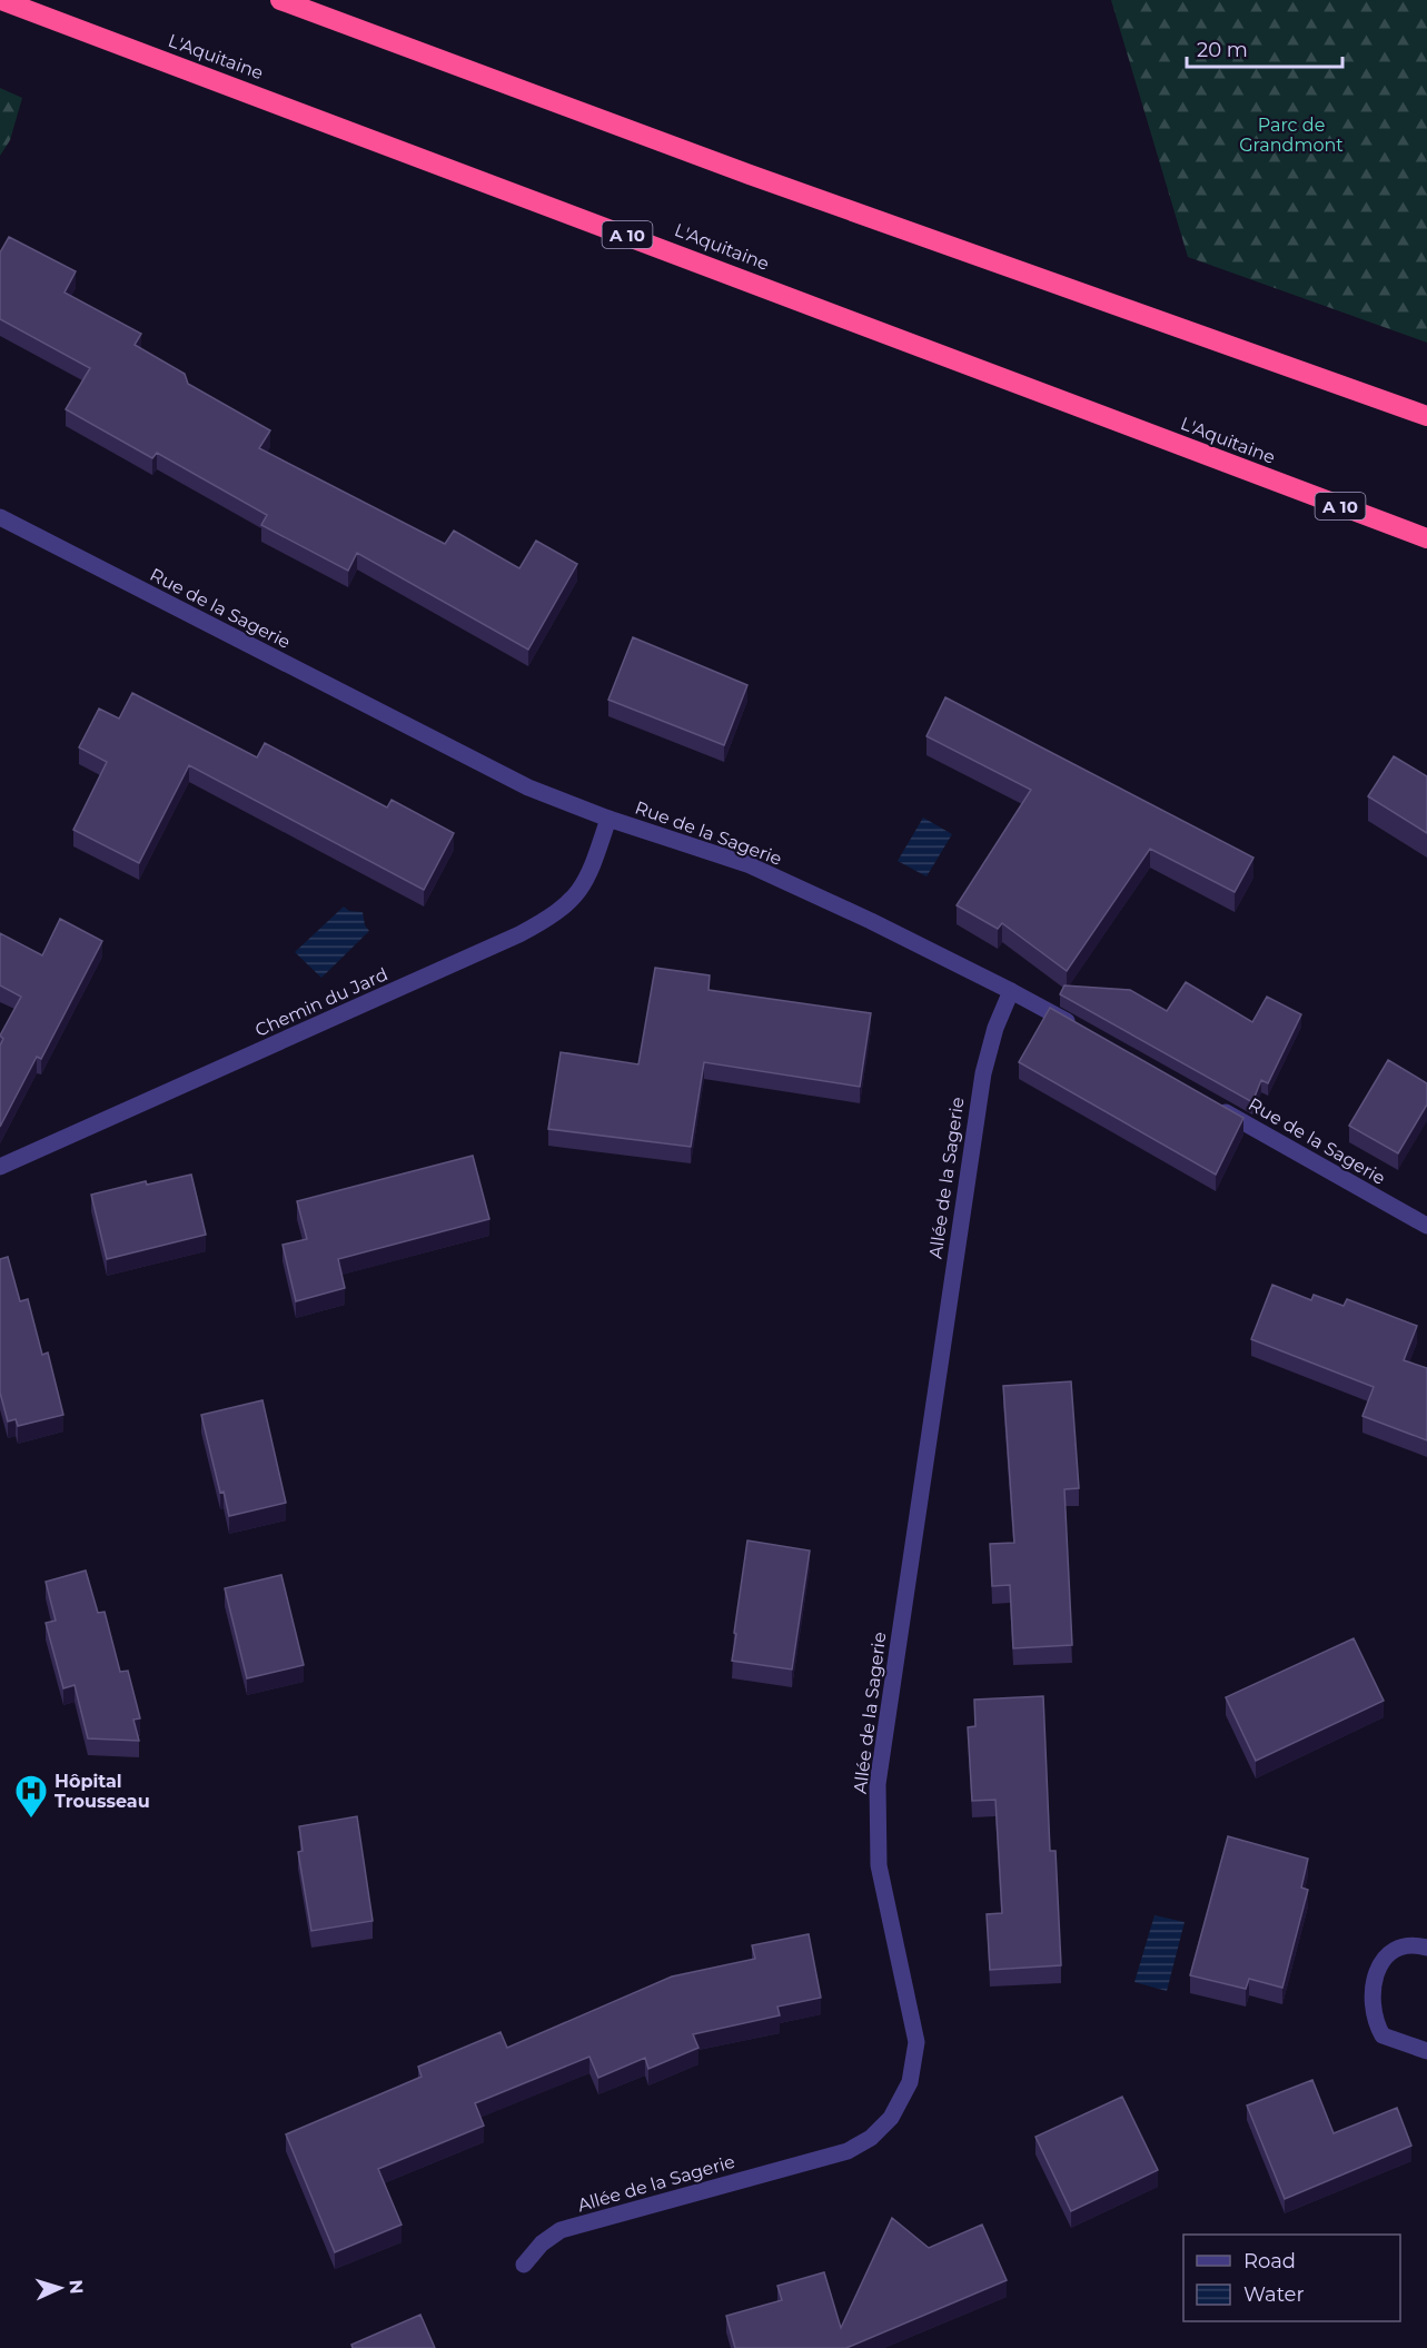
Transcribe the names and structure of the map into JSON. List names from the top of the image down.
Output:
{
  "streets": {
    "highway": ["L'Aquitaine", "A 10"],
    "street": ["Rue de la Sagerie", "Chemin du Jard", "Allée de la Sagerie"]
  },
  "crossings": [
    ["Rue de la Sagerie", "Chemin du Jard"],
    ["Rue de la Sagerie", "Allée de la Sagerie"]
  ],
  "parks": ["Parc de Grandmont"],
  "places": {
    "hospital": ["Hôpital Trousseau"]
  },
  "legend": ["Road", "Water"],
  "scale_bar": "20 m",
  "north": "right"
}
